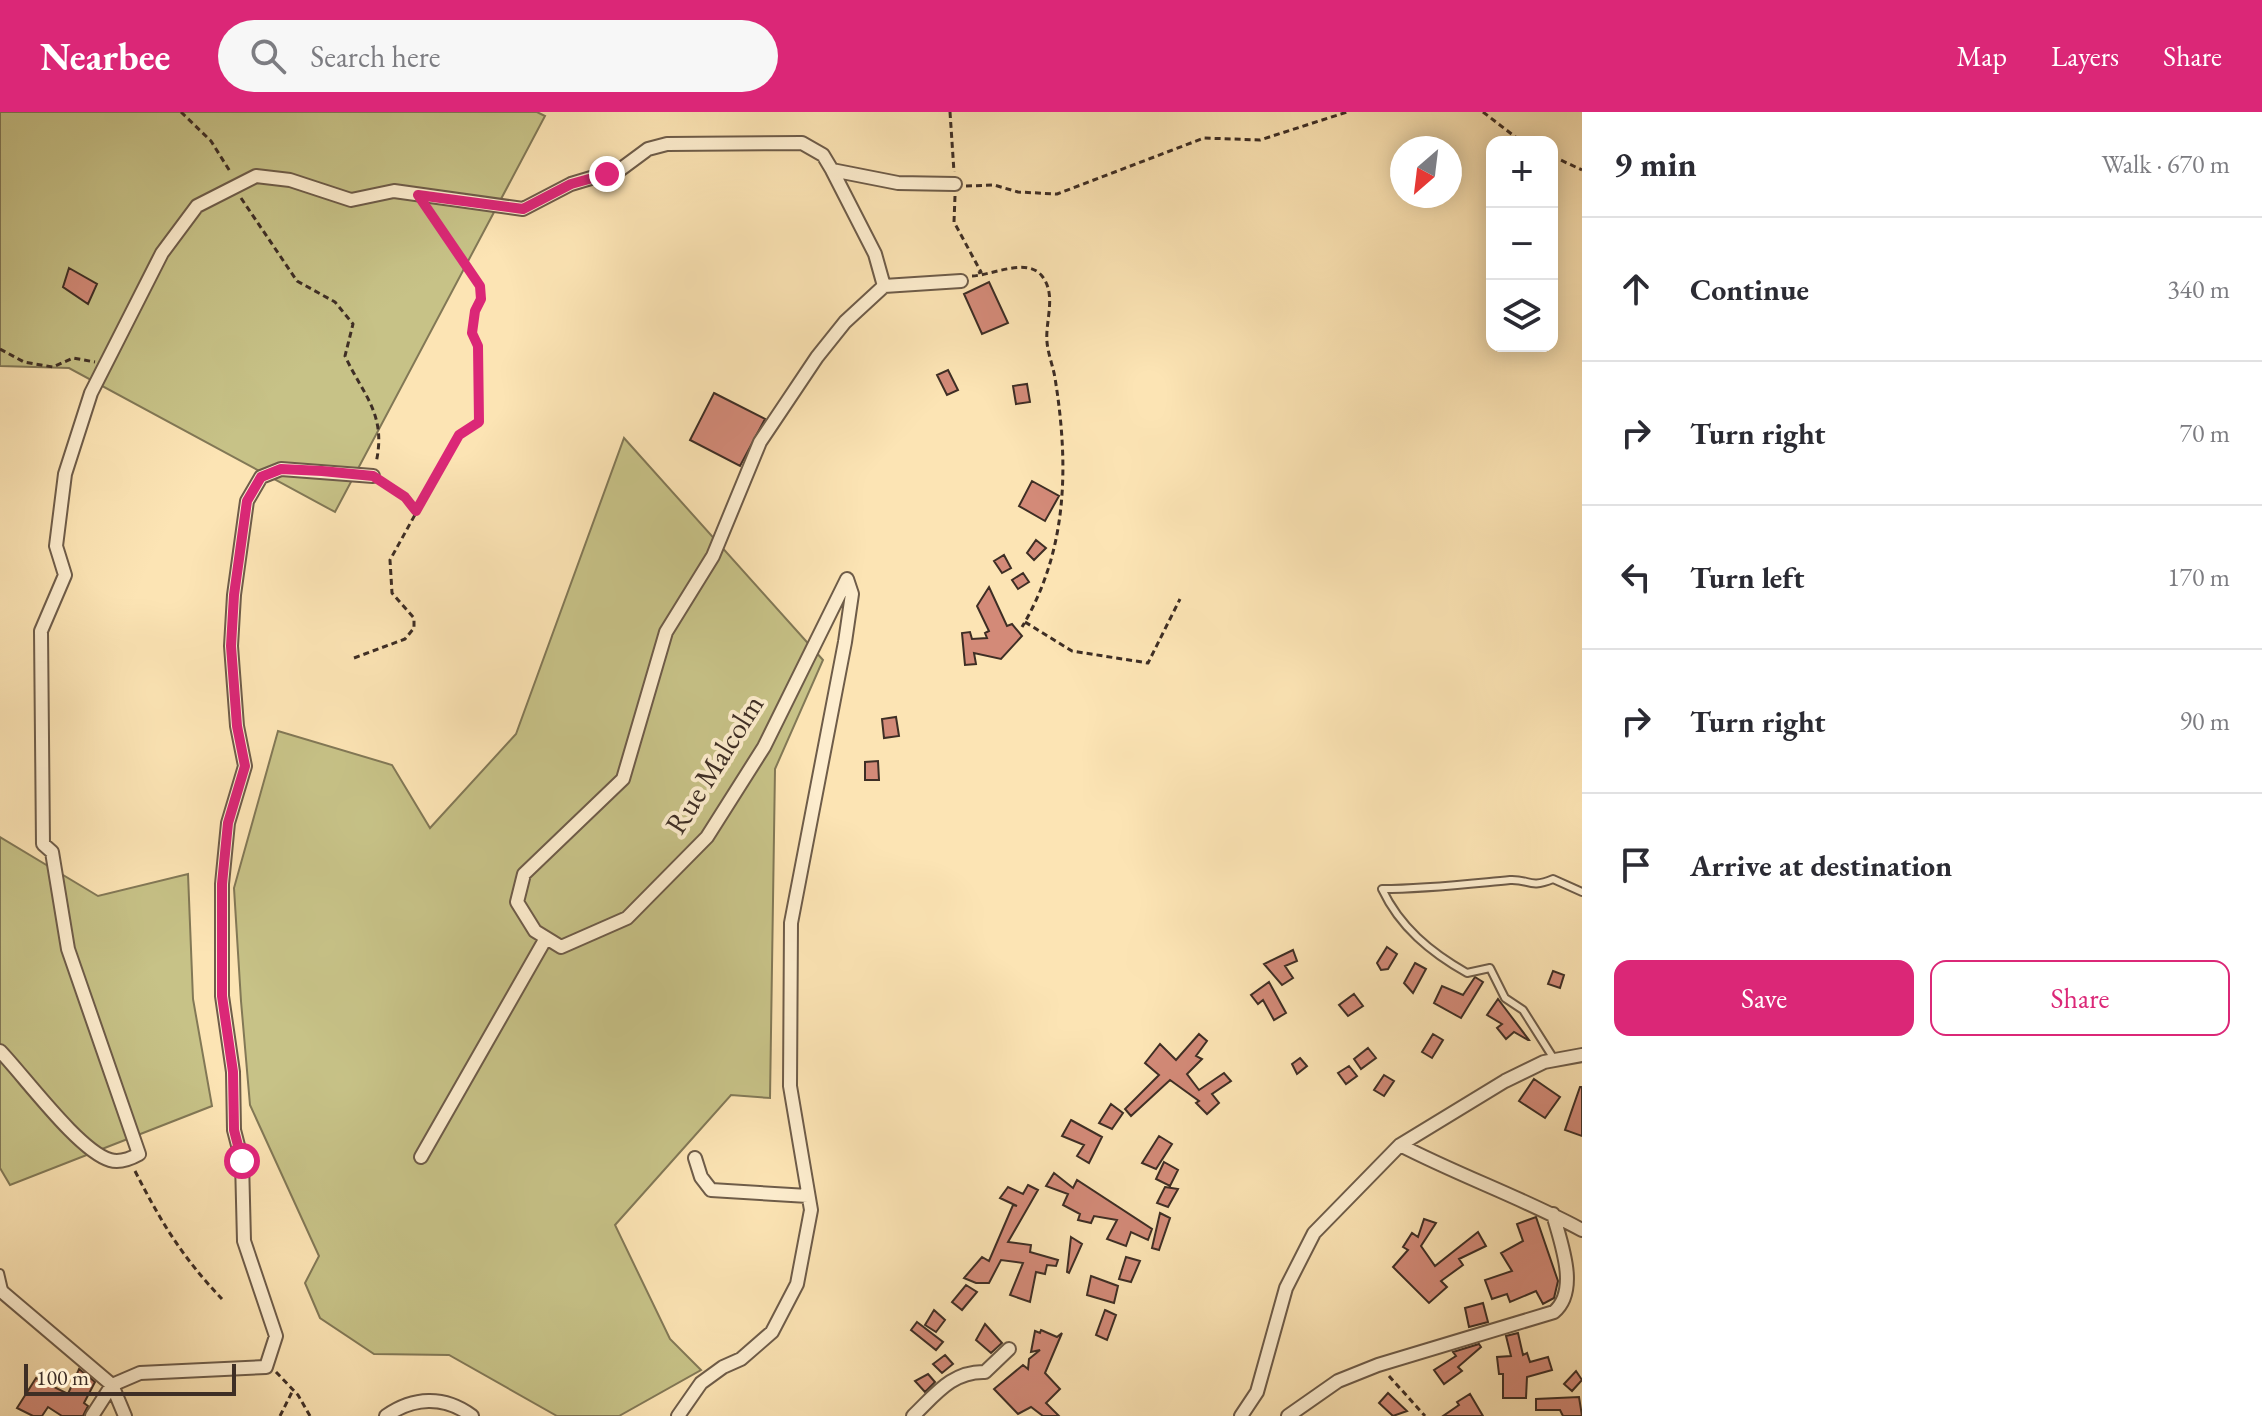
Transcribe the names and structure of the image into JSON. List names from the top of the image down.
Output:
{
  "streets": {
    "street": ["Rue Malcolm"]
  },
  "scale_bar": "100 m",
  "north": "bottom left",
  "page": {
    "header": "Nearbee",
    "search": "Search here",
    "nav": ["Map", "Layers", "Share"],
    "heading": ["9 min", "Walk · 670 m"],
    "map_buttons": ["+", "−"],
    "list": [
      ["Continue", "340 m"],
      ["Turn right", "70 m"],
      ["Turn left", "170 m"],
      ["Turn right", "90 m"],
      "Arrive at destination"
    ],
    "buttons": ["Save", "Share"],
    "scale": "100 m"
  }
}
